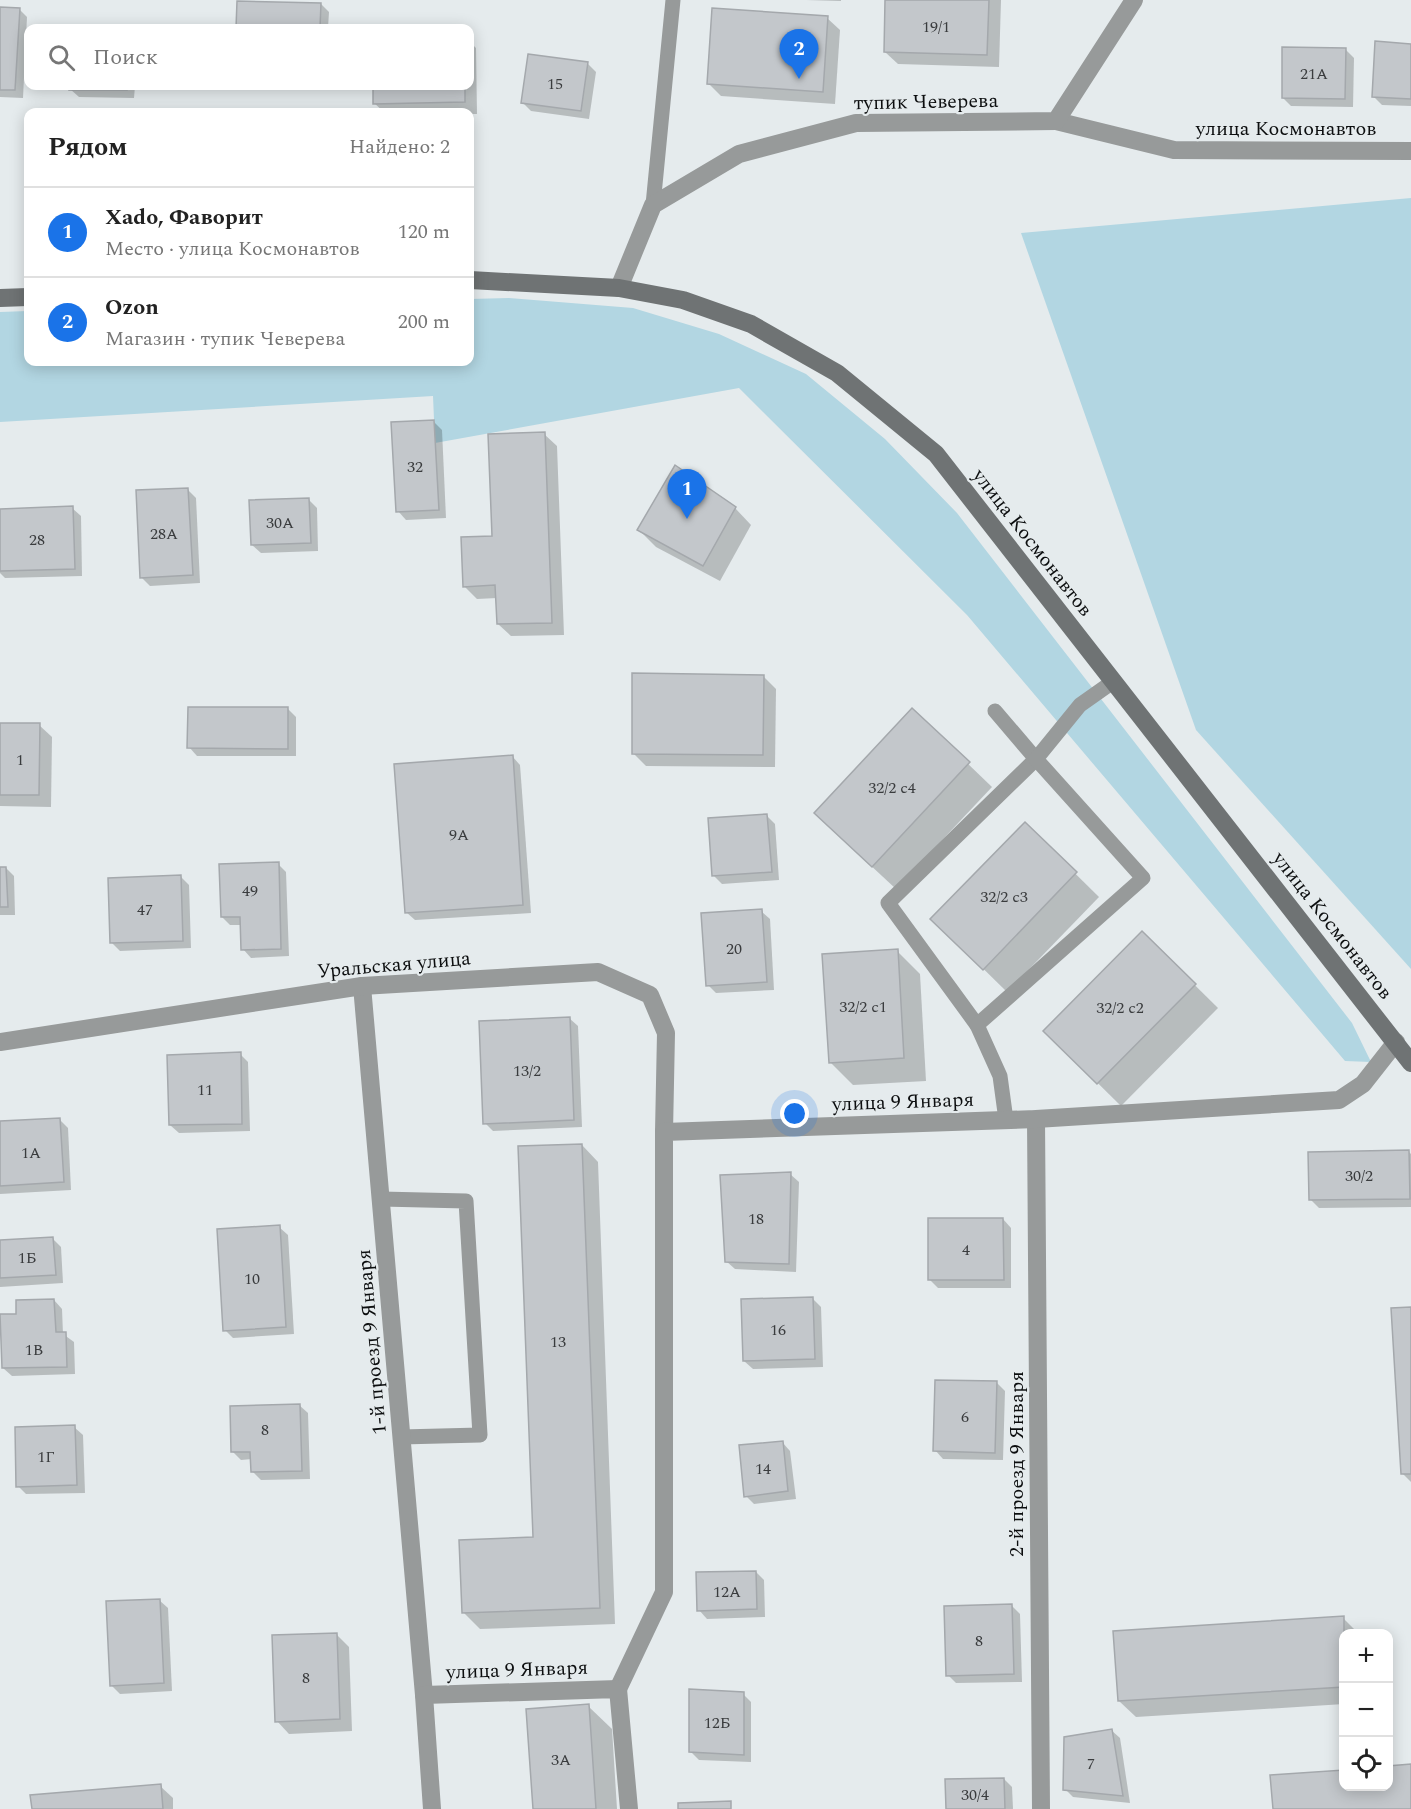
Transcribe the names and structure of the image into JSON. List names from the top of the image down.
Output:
{
  "streets": {
    "main road": ["улица Космонавтов"],
    "street": [
      "тупик Чеверева",
      "Уральская улица",
      "улица 9 Января",
      "1-й проезд 9 Января",
      "2-й проезд 9 Января"
    ]
  },
  "crossings": [
    ["тупик Чеверева", "улица Космонавтов"],
    ["улица Космонавтов", "улица 9 Января"],
    ["Уральская улица", "улица 9 Января"],
    ["Уральская улица", "1-й проезд 9 Января"],
    ["улица 9 Января", "1-й проезд 9 Января"],
    ["улица 9 Января", "2-й проезд 9 Января"]
  ],
  "house_numbers": [
    "19/1",
    "21А",
    "15",
    "32",
    "30А",
    "28А",
    "28",
    "1",
    "32/2 с4",
    "9А",
    "49",
    "32/2 с3",
    "47",
    "20",
    "32/2 c1",
    "32/2 с2",
    "13/2",
    "11",
    "1А",
    "30/2",
    "18",
    "4",
    "1Б",
    "10",
    "16",
    "13",
    "1В",
    "6",
    "8",
    "1Г",
    "14",
    "12А",
    "8",
    "8",
    "12Б",
    "3А",
    "7",
    "30/4"
  ],
  "page": {
    "search": "Поиск",
    "pins": ["2", "1"],
    "heading": ["Рядом", "Найдено: 2"],
    "list": [
      {
        "mark": "1",
        "name": "Xado, Фаворит",
        "note": "Место · улица Космонавтов",
        "value": "120 m"
      },
      {
        "mark": "2",
        "name": "Ozon",
        "note": "Магазин · тупик Чеверева",
        "value": "200 m"
      }
    ],
    "map_buttons": ["+", "−"]
  }
}
